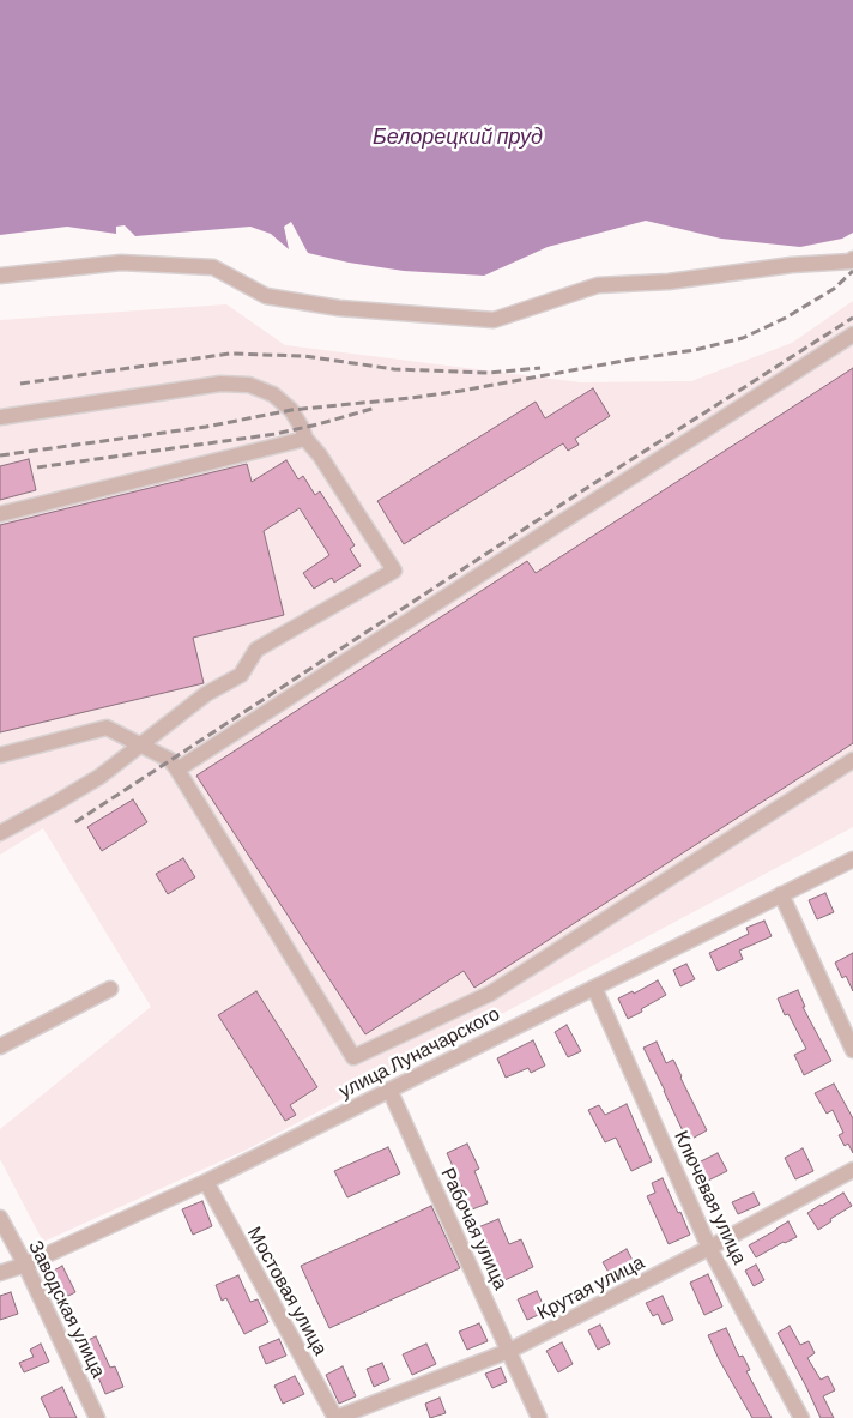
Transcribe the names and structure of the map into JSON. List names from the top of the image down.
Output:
{
  "streets": {
    "street": [
      "улица Луначарского",
      "Ключевая улица",
      "Рабочая улица",
      "Крутая улица",
      "Мостовая улица",
      "Заводская улица"
    ]
  },
  "crossings": [
    ["улица Луначарского", "Ключевая улица"],
    ["улица Луначарского", "Рабочая улица"],
    ["улица Луначарского", "Мостовая улица"],
    ["улица Луначарского", "Заводская улица"],
    ["Ключевая улица", "Крутая улица"],
    ["Рабочая улица", "Крутая улица"],
    ["Крутая улица", "Мостовая улица"]
  ],
  "water": ["Белорецкий пруд"]
}
